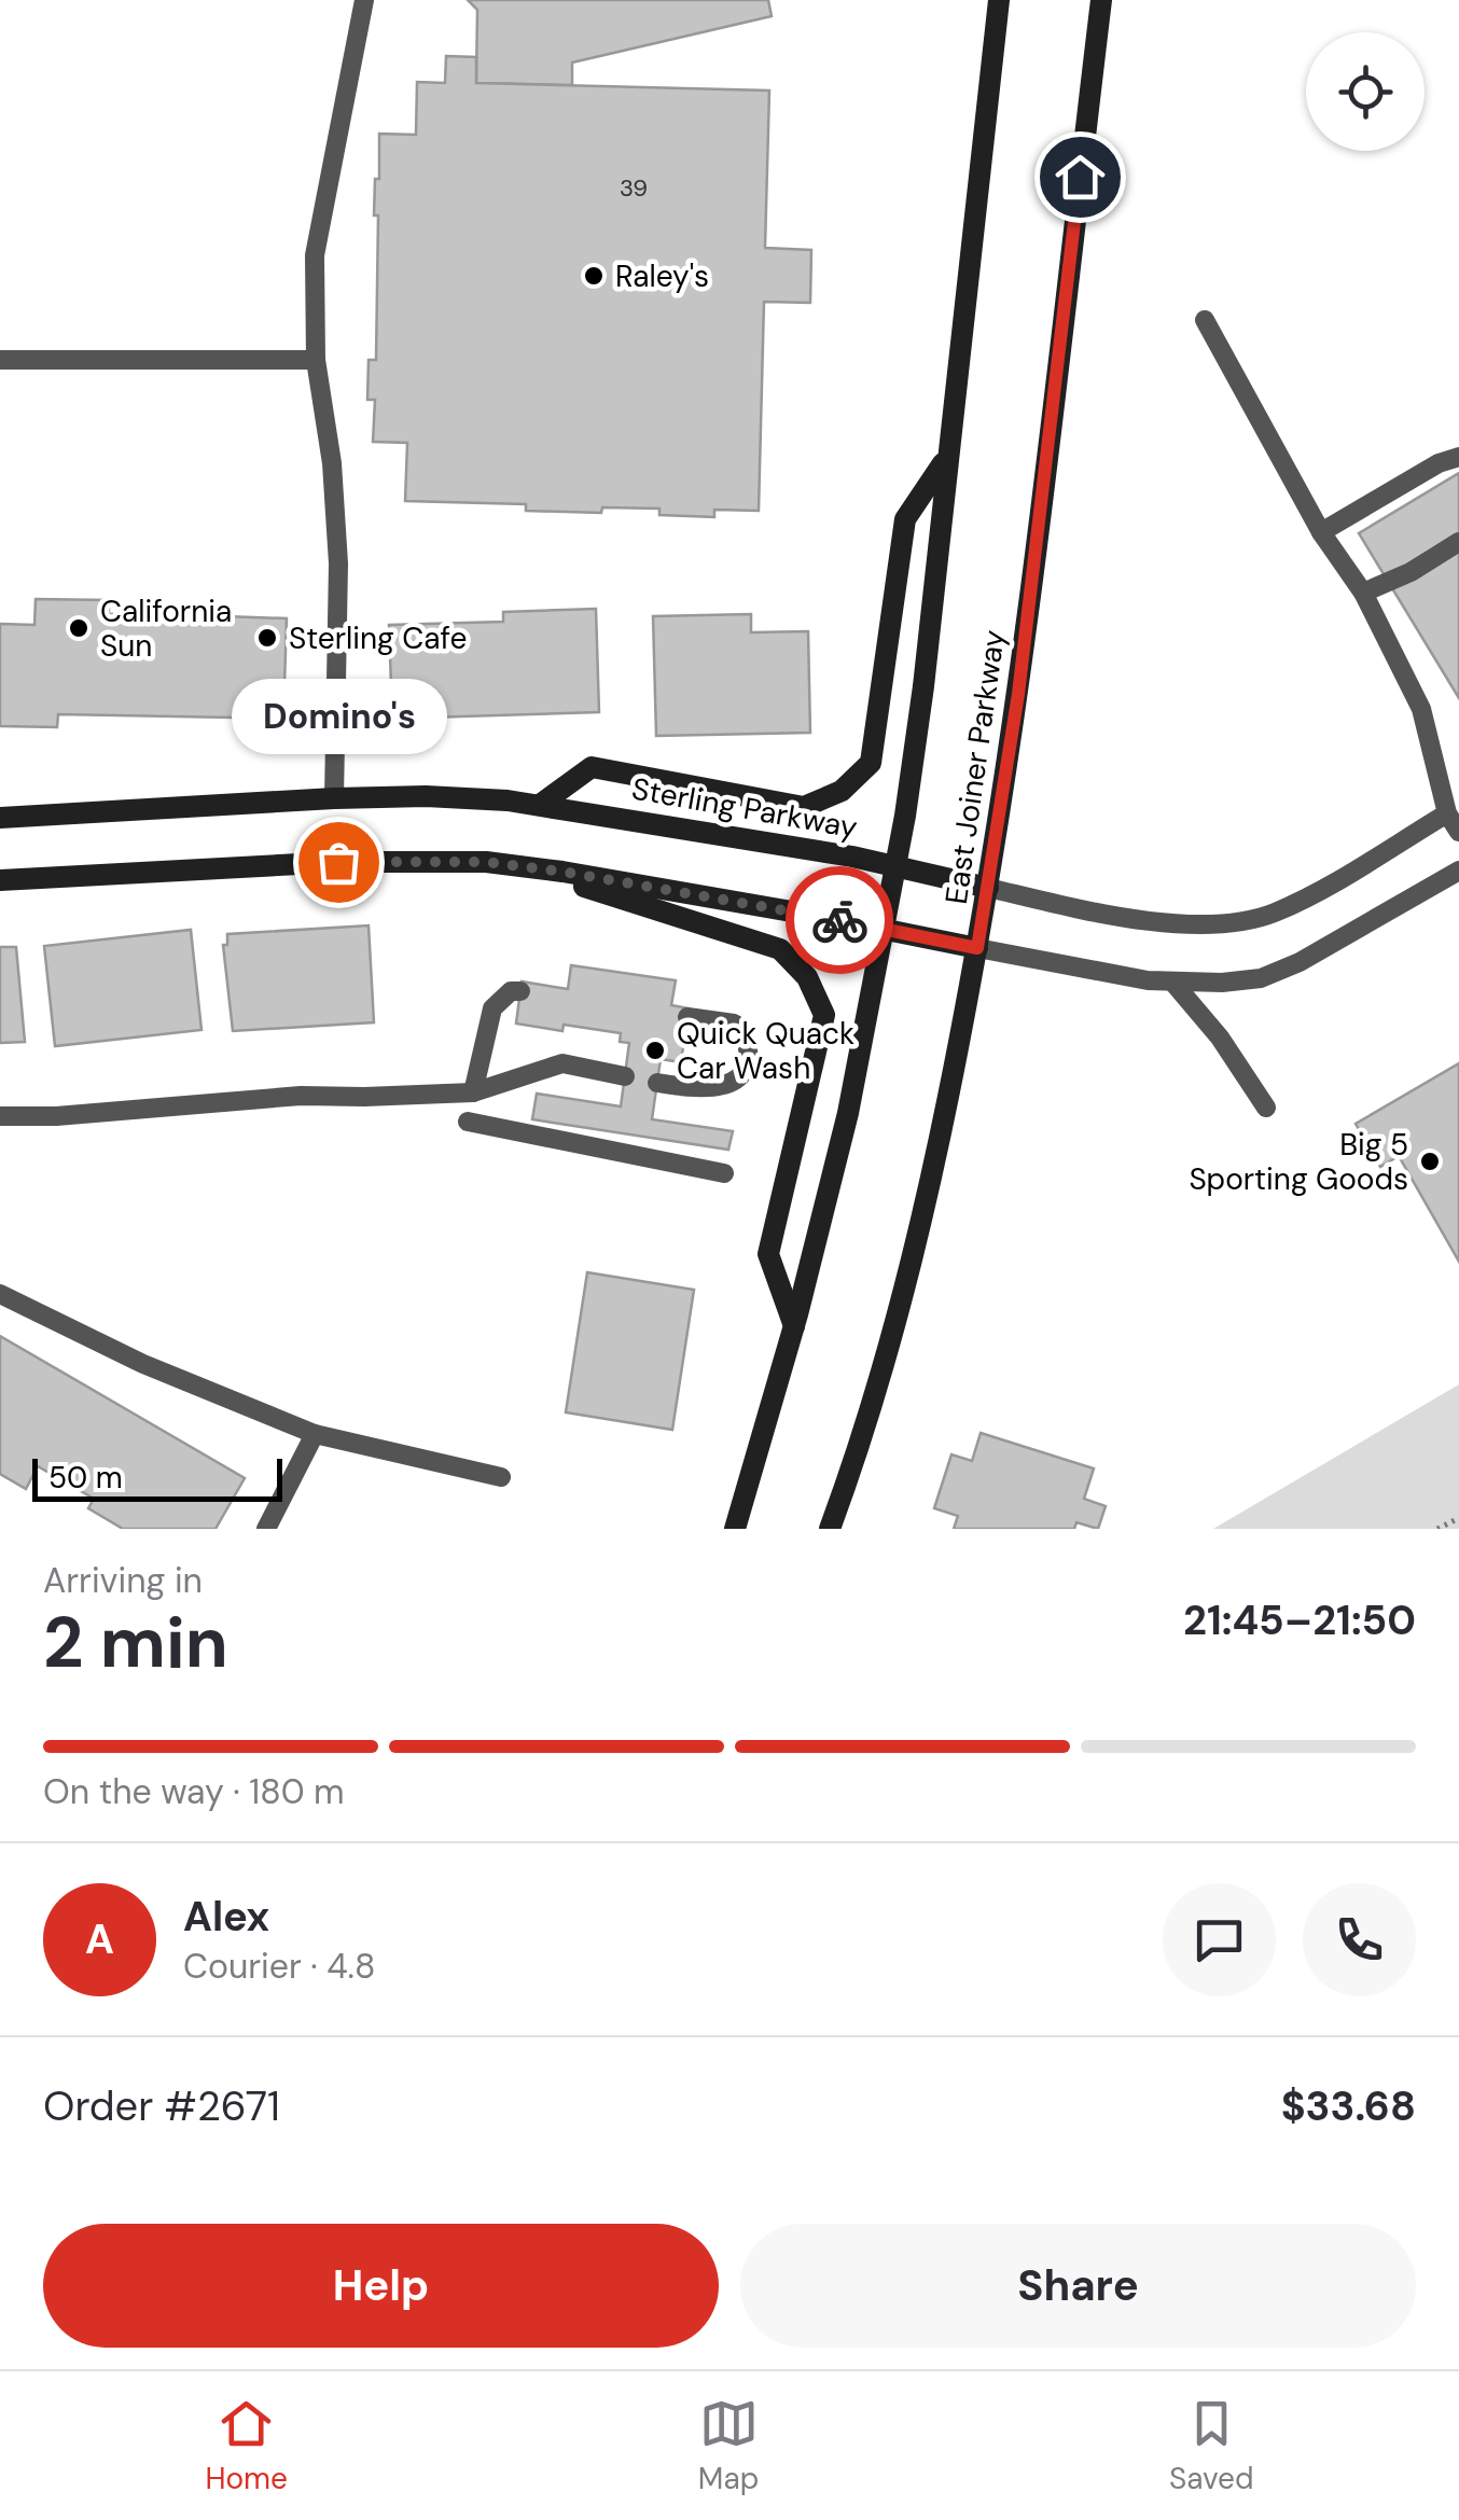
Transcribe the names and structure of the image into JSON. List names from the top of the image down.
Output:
{
  "streets": {
    "main road": ["East Joiner Parkway", "Sterling Parkway"]
  },
  "crossings": [
    ["East Joiner Parkway", "Sterling Parkway"]
  ],
  "places": [
    "Raley's",
    "California Sun",
    "Sterling Cafe",
    "Domino's",
    "Quick Quack Car Wash",
    "Big 5 Sporting Goods"
  ],
  "house_numbers": ["39"],
  "scale_bar": "50 m",
  "page": {
    "bubble": "Domino's",
    "scale": "50 m",
    "heading": ["2 min", "Arriving in", "21:45–21:50"],
    "panel": [
      "Alex",
      "Courier · 4.8",
      "Order #2671",
      "$33.68"
    ],
    "bar": "On the way · 180 m",
    "round": "A",
    "buttons": ["Help", "Share"],
    "tabs": ["Home", "Map", "Saved"]
  }
}
